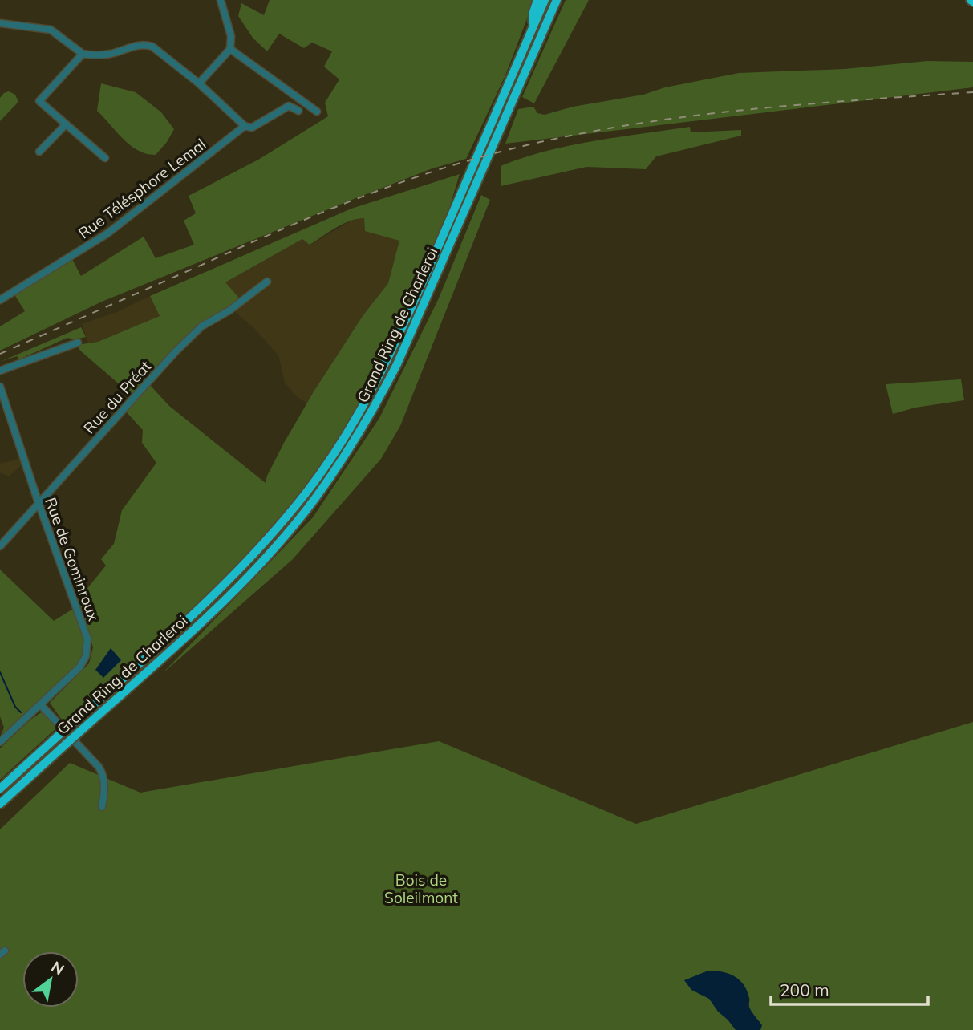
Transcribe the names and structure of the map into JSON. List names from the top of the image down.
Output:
{
  "streets": {
    "highway": ["Grand Ring de Charleroi"],
    "street": ["Rue Télésphore Lemal", "Rue du Préat", "Rue de Gominroux"]
  },
  "crossings": [
    ["Rue du Préat", "Rue de Gominroux"]
  ],
  "parks": ["Bois de Soleilmont"],
  "scale_bar": "200 m",
  "north": "top right"
}
